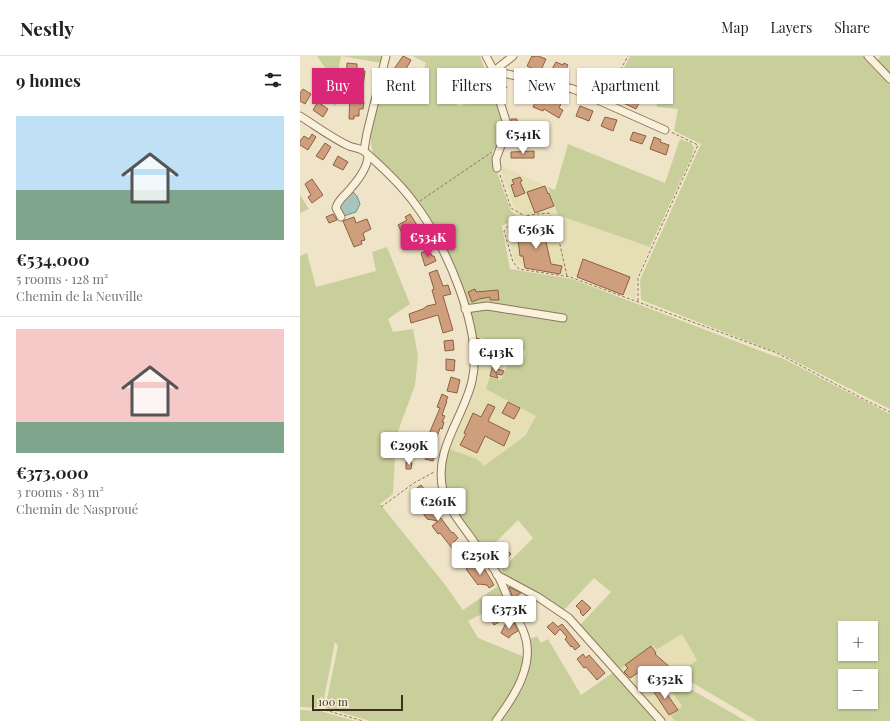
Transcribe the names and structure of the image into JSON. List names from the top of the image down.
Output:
{
  "scale_bar": "100 m",
  "page": {
    "header": "Nestly",
    "nav": ["Map", "Layers", "Share"],
    "heading": "9 homes",
    "chip": [
      "Buy",
      "Rent",
      "Filters",
      "New",
      "Apartment"
    ],
    "list": [
      {
        "name": "€534,000",
        "note": "5 rooms · 128 m² · Chemin de la Neuville"
      },
      {
        "name": "€373,000",
        "note": "3 rooms · 83 m² · Chemin de Nasproué"
      }
    ],
    "price": [
      "€541K",
      "€563K",
      "€534K",
      "€413K",
      "€299K",
      "€261K",
      "€250K",
      "€373K",
      "€352K"
    ],
    "map_buttons": ["+", "−"],
    "scale": "100 m"
  }
}
